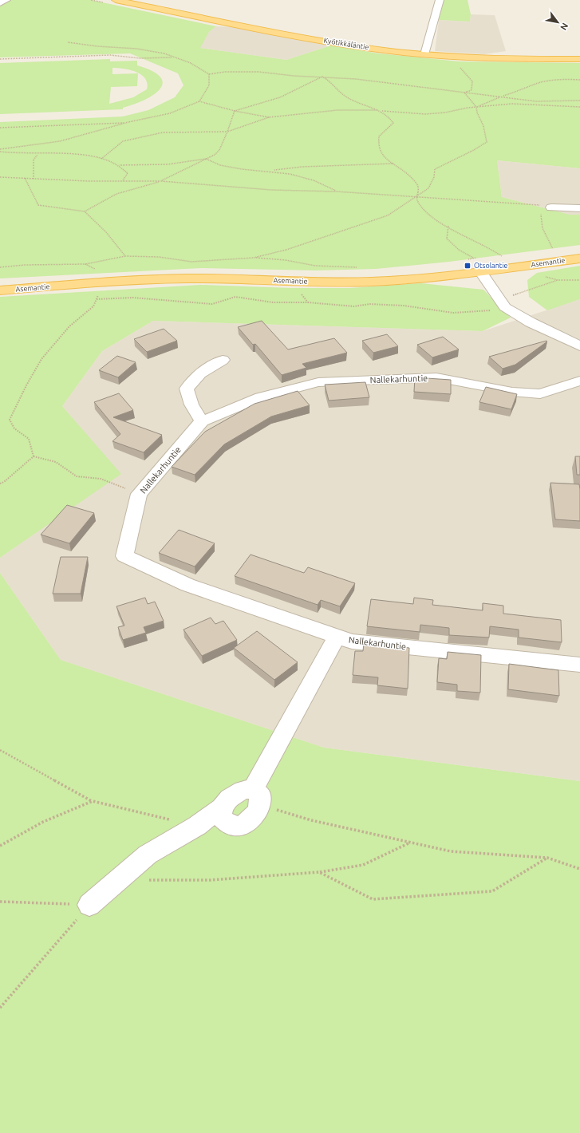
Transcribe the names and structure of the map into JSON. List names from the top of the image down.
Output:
{
  "streets": {
    "main road": ["Kyötikkäläntie", "Asemantie"],
    "street": ["Nallekarhuntie"]
  },
  "places": {
    "transit": ["Otsolantie"]
  },
  "north": "bottom right"
}
